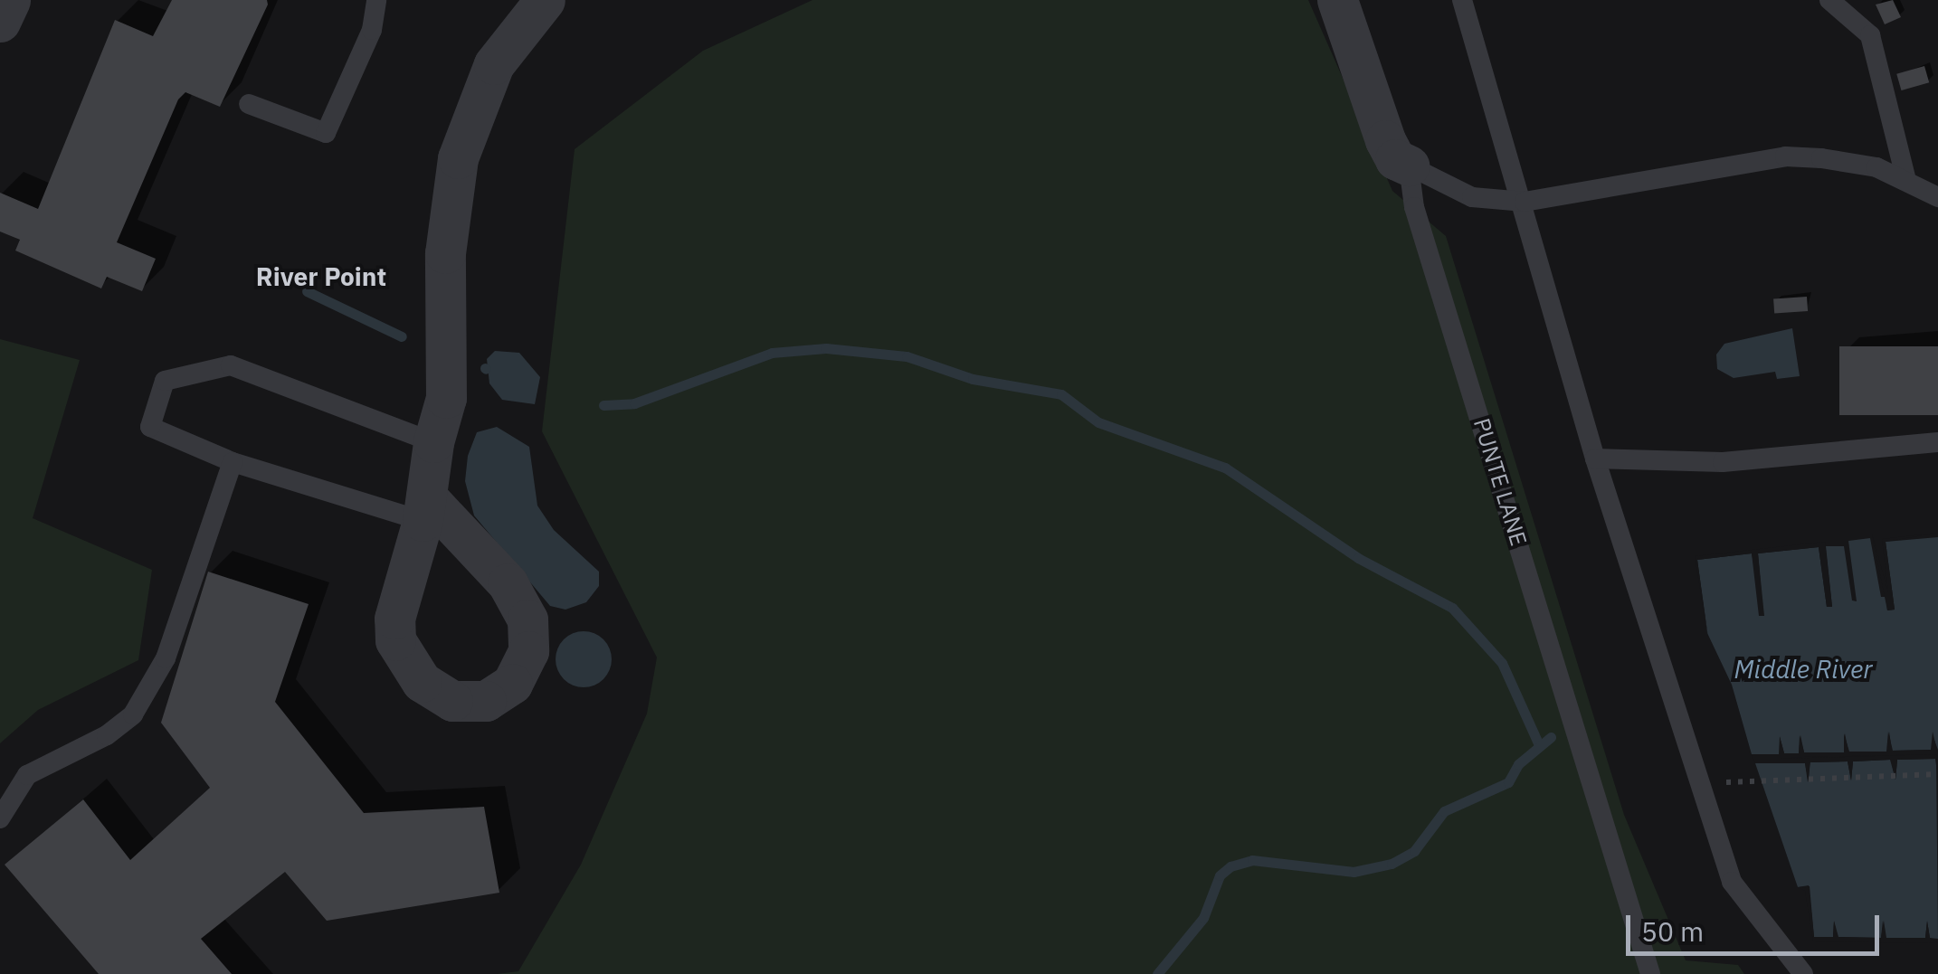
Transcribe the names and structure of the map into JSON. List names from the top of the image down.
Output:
{
  "streets": {
    "street": ["PUNTE LANE"]
  },
  "districts": ["River Point"],
  "water": ["Middle River"],
  "scale_bar": "50 m"
}
